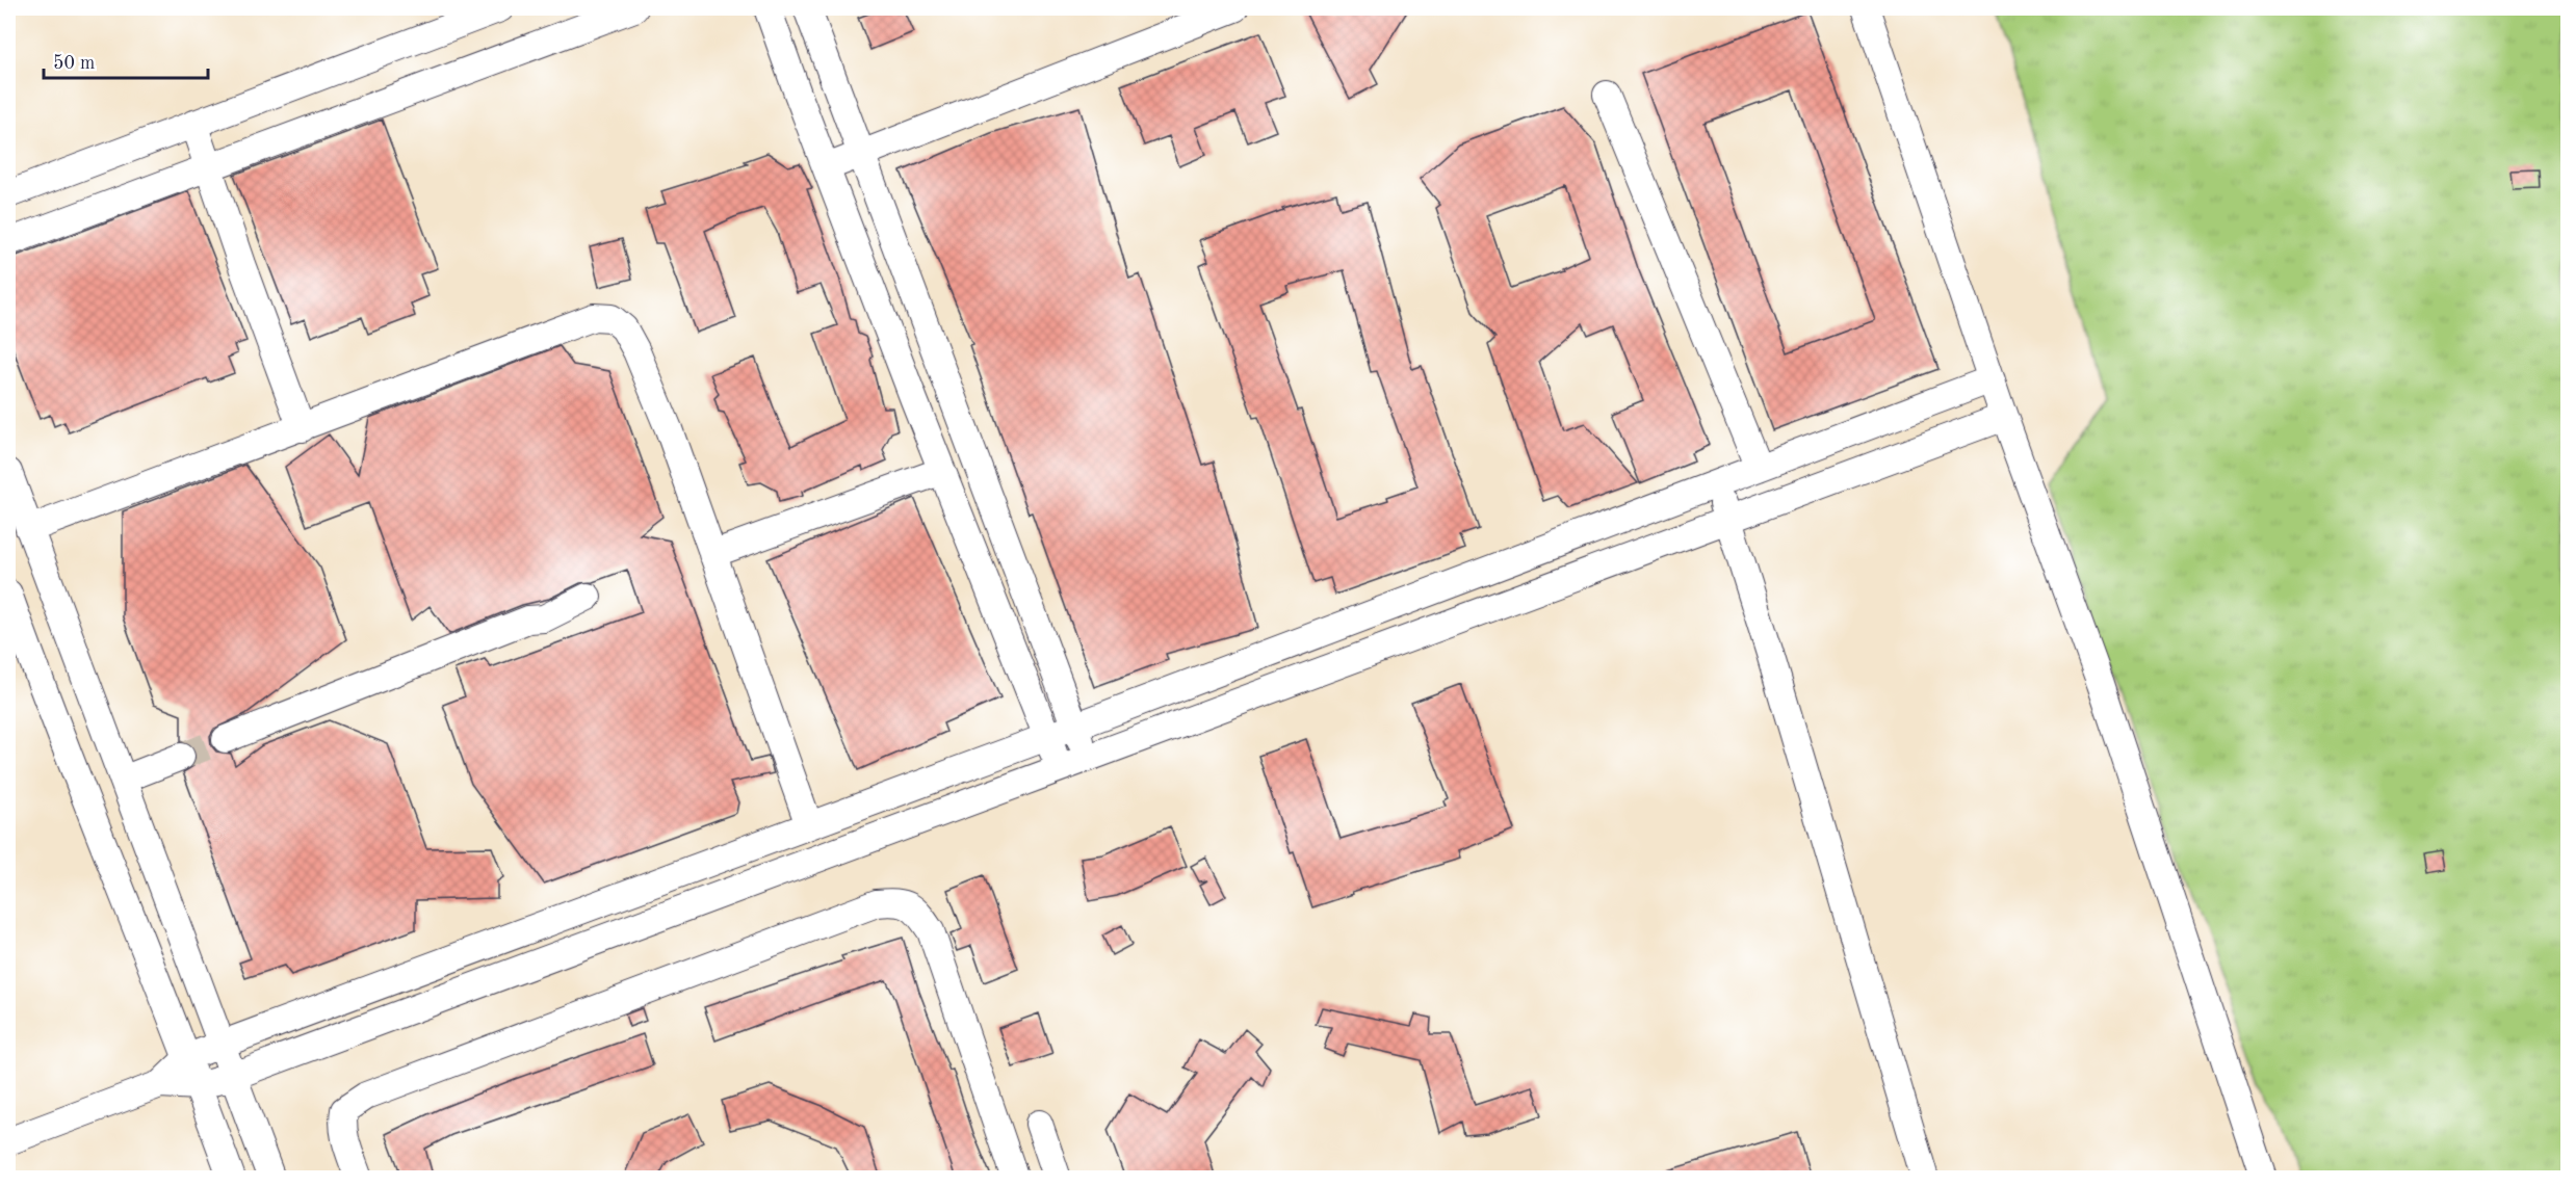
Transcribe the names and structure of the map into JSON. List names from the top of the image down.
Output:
{
  "scale_bar": "50 m"
}
